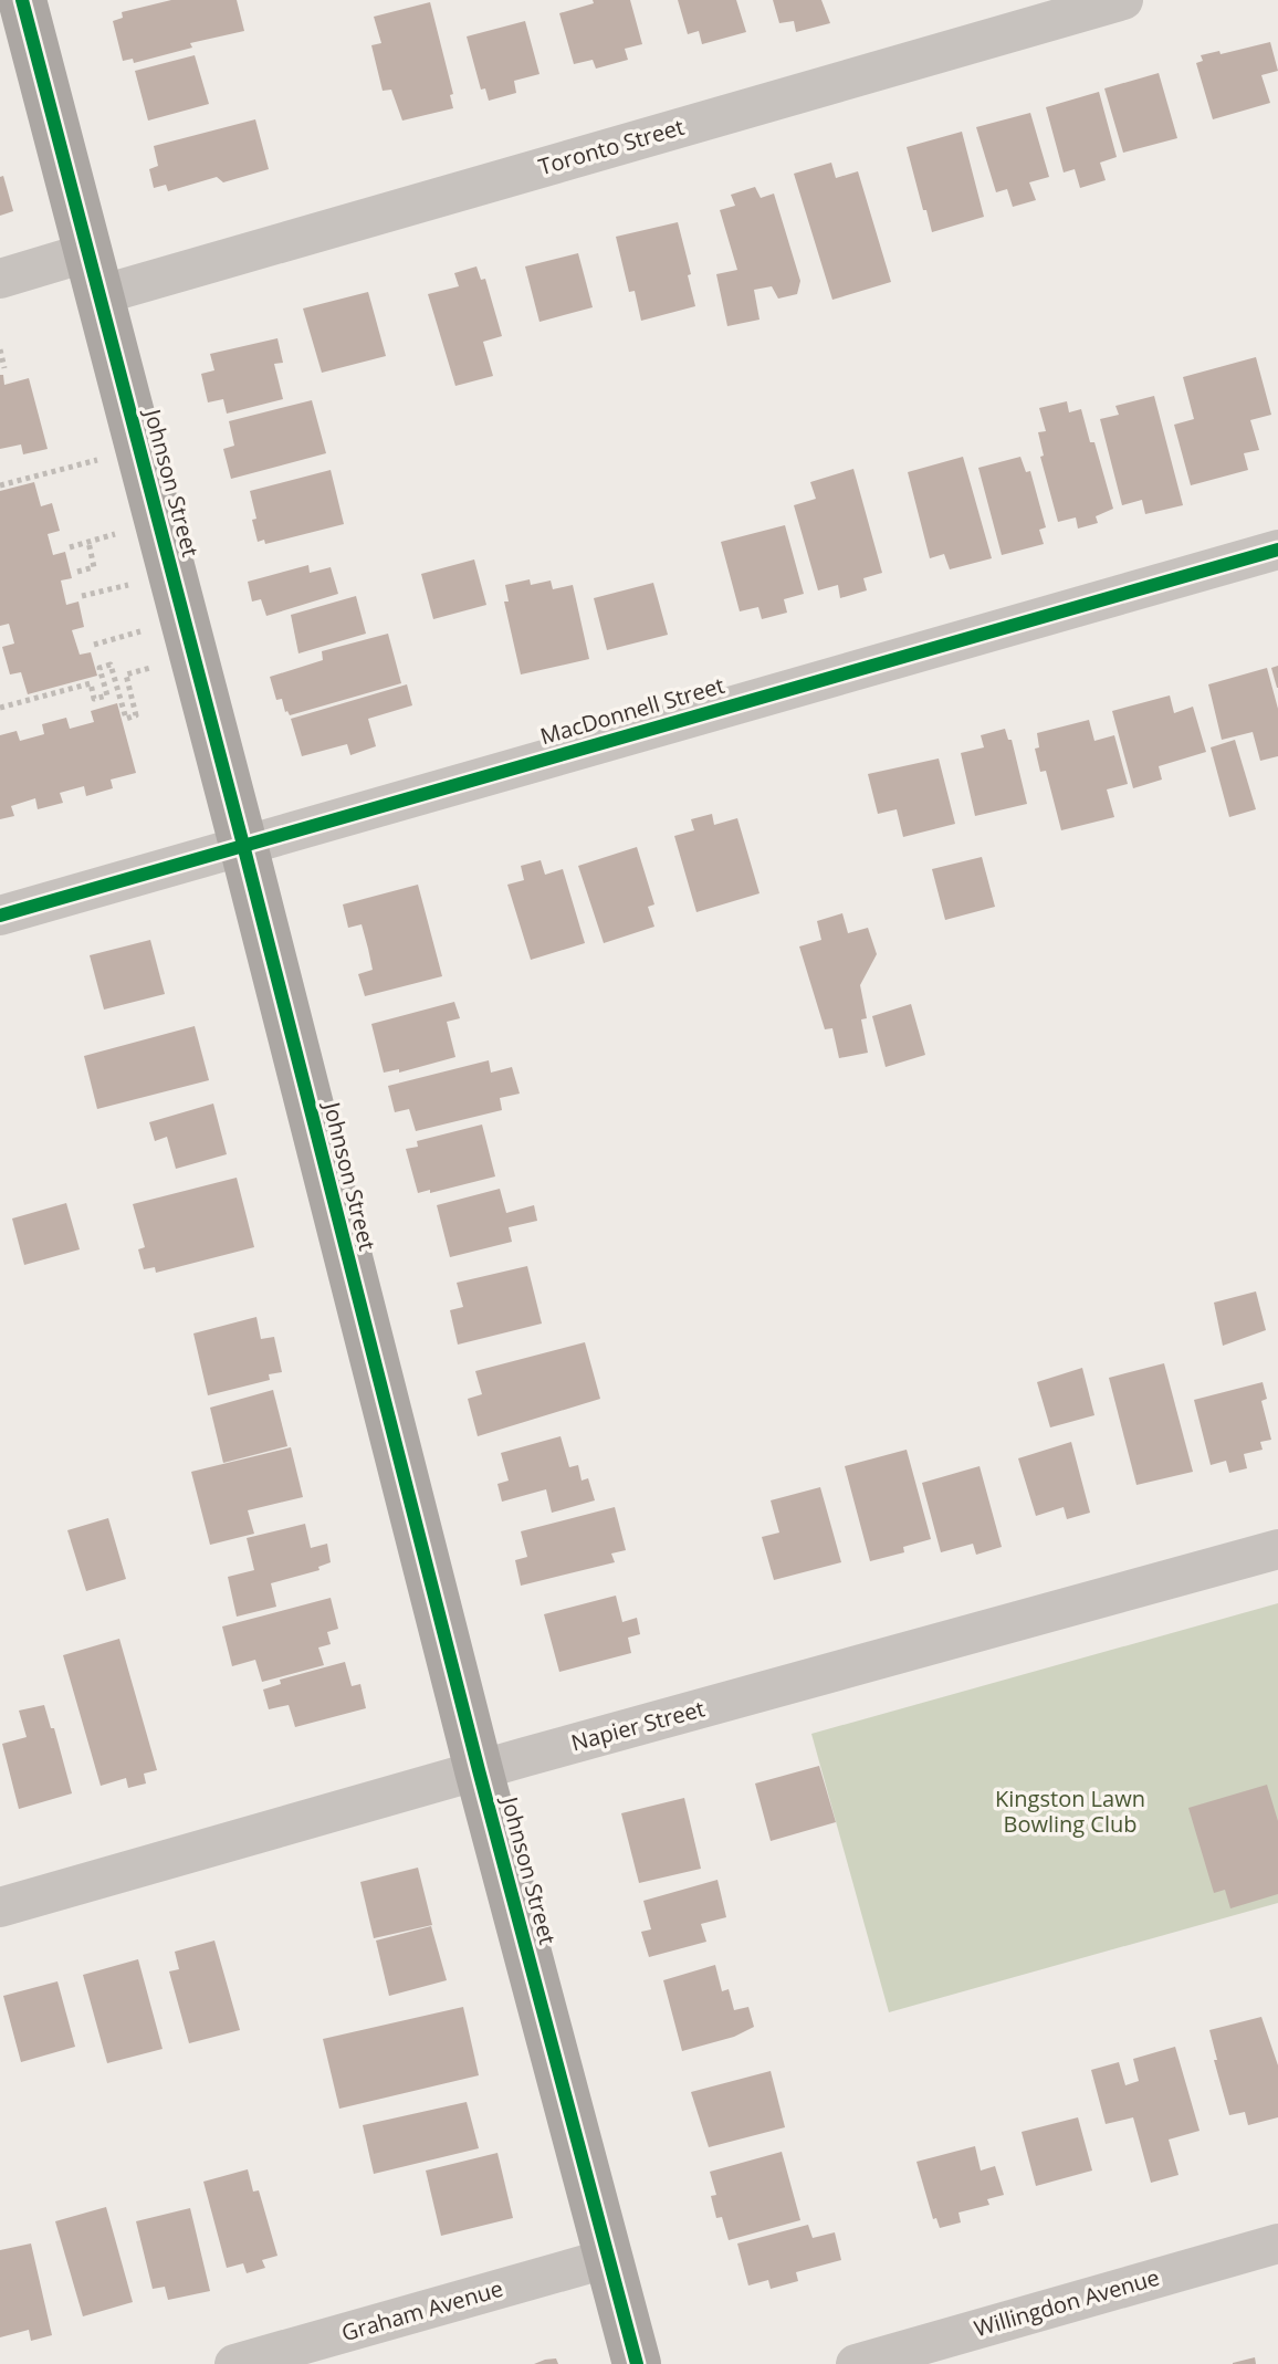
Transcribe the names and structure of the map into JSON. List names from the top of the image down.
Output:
{
  "streets": {
    "main road": ["Johnson Street"],
    "street": [
      "Toronto Street",
      "MacDonnell Street",
      "Napier Street",
      "Willingdon Avenue",
      "Graham Avenue"
    ]
  },
  "crossings": [
    ["Toronto Street", "Johnson Street"],
    ["Johnson Street", "MacDonnell Street"],
    ["Johnson Street", "Napier Street"],
    ["Johnson Street", "Graham Avenue"]
  ],
  "parks": ["Kingston Lawn Bowling Club"]
}
